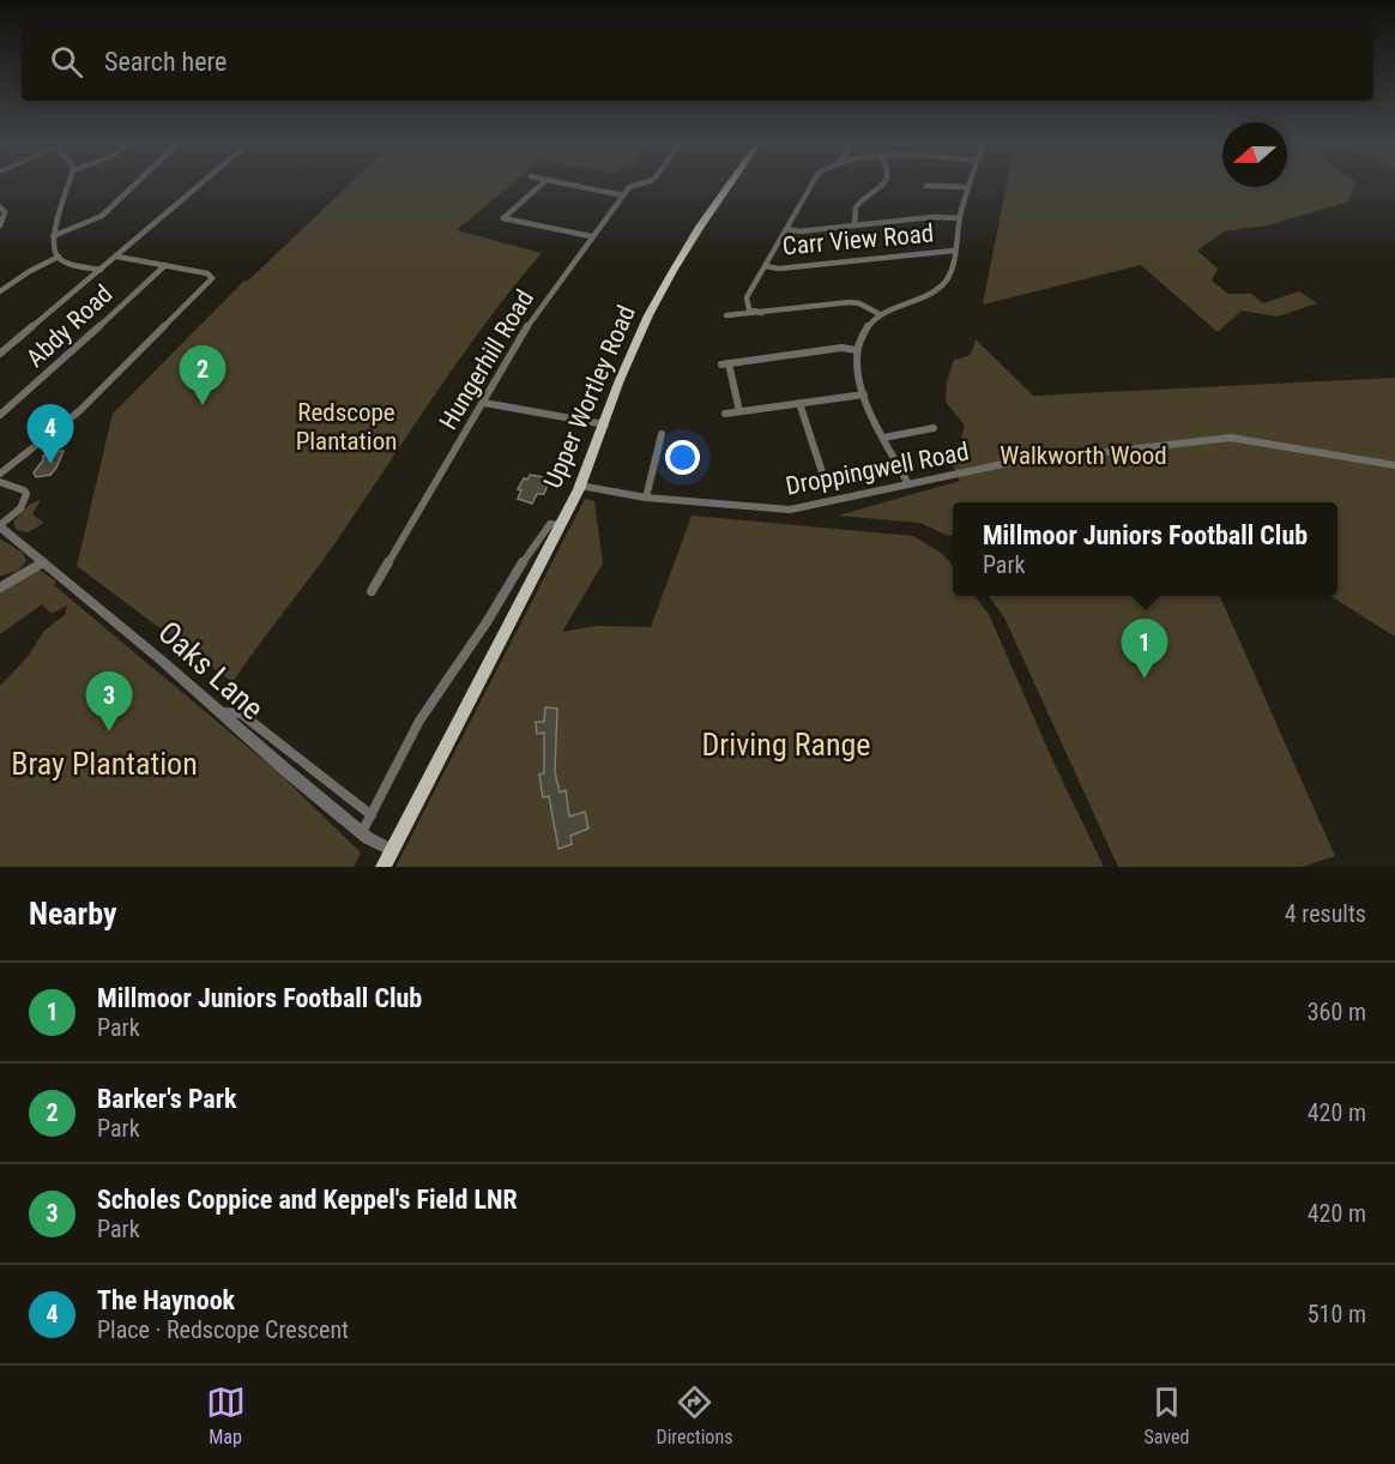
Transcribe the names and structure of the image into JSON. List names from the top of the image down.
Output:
{
  "streets": {
    "main road": ["Upper Wortley Road"],
    "street": [
      "Carr View Road",
      "Abdy Road",
      "Hungerhill Road",
      "Droppingwell Road",
      "Oaks Lane"
    ]
  },
  "crossings": [
    ["Upper Wortley Road", "Droppingwell Road"],
    ["Upper Wortley Road", "Oaks Lane"]
  ],
  "parks": [
    "Redscope Plantation",
    "Walkworth Wood",
    "Driving Range",
    "Bray Plantation"
  ],
  "north": "left",
  "page": {
    "search": "Search here",
    "pins": [
      "2",
      "4",
      "1",
      "3"
    ],
    "popup": ["Millmoor Juniors Football Club", "Park"],
    "heading": ["Nearby", "4 results"],
    "list": [
      {
        "mark": "1",
        "name": "Millmoor Juniors Football Club",
        "note": "Park",
        "value": "360 m"
      },
      {
        "mark": "2",
        "name": "Barker's Park",
        "note": "Park",
        "value": "420 m"
      },
      {
        "mark": "3",
        "name": "Scholes Coppice and Keppel's Field LNR",
        "note": "Park",
        "value": "420 m"
      },
      {
        "mark": "4",
        "name": "The Haynook",
        "note": "Place · Redscope Crescent",
        "value": "510 m"
      }
    ],
    "nav": ["Map", "Directions", "Saved"]
  }
}
